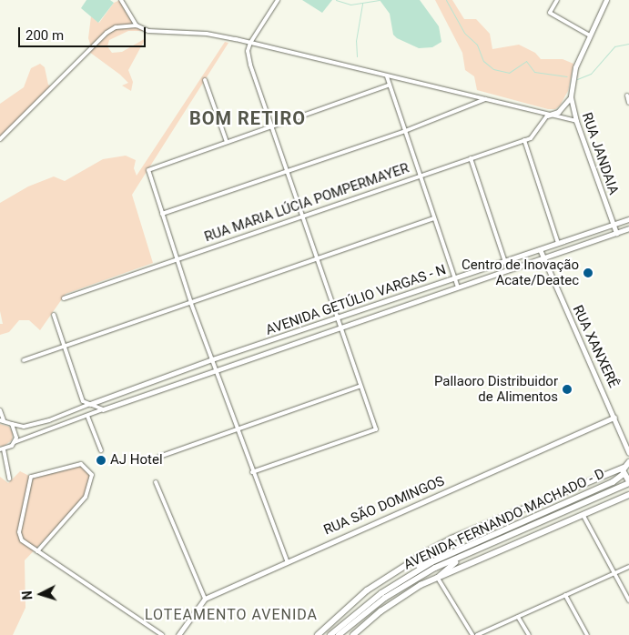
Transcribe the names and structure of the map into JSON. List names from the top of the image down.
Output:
{
  "streets": {
    "main road": ["AVENIDA FERNANDO MACHADO - D"],
    "street": [
      "RUA JANDAIA",
      "RUA MARIA LÚCIA POMPERMAYER",
      "AVENIDA GETÚLIO VARGAS - N",
      "RUA XANXERÊ",
      "RUA SÃO DOMINGOS"
    ]
  },
  "crossings": [
    ["RUA JANDAIA", "AVENIDA GETÚLIO VARGAS - N"],
    ["AVENIDA GETÚLIO VARGAS - N", "RUA XANXERÊ"],
    ["RUA XANXERÊ", "RUA SÃO DOMINGOS"]
  ],
  "districts": ["BOM RETIRO", "LOTEAMENTO AVENIDA"],
  "places": ["Centro de Inovação Acate/Deatec", "Pallaoro Distribuidor de Alimentos", "AJ Hotel"],
  "scale_bar": "200 m",
  "north": "left"
}
